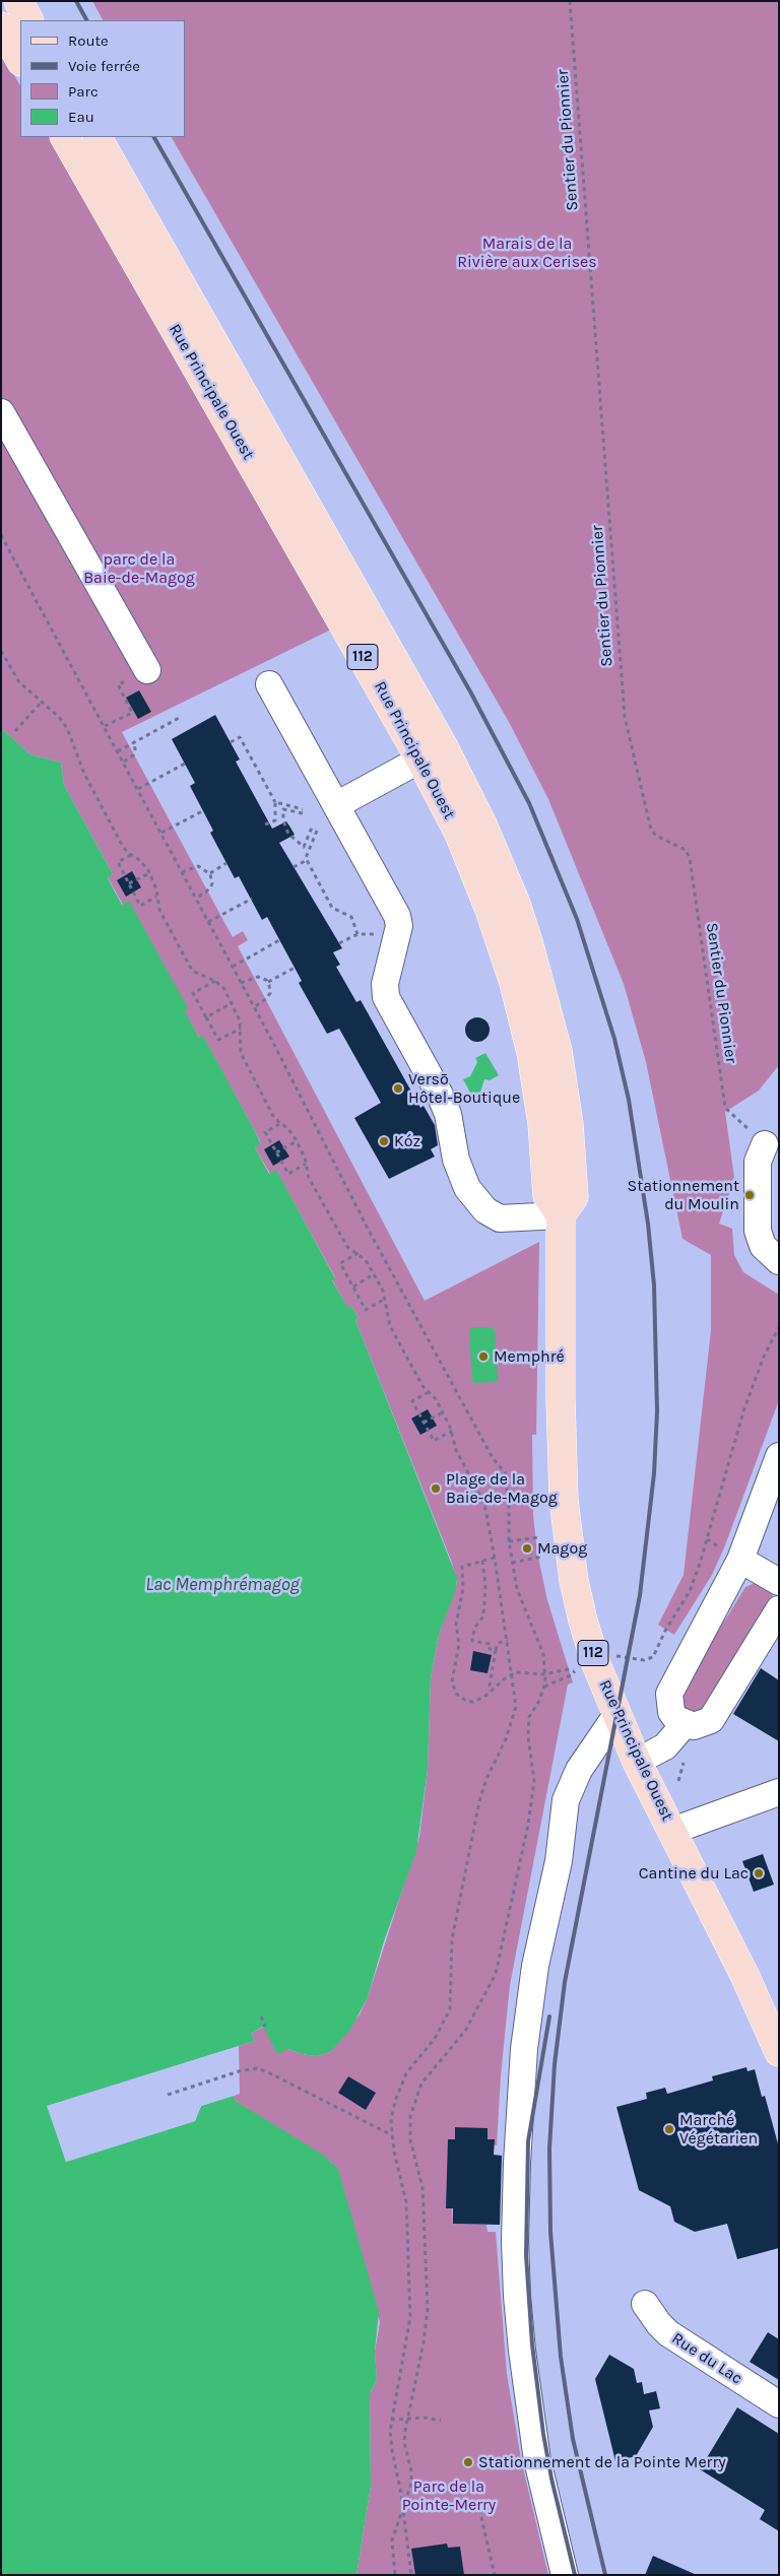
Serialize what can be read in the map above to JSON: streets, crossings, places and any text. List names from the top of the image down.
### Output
{
  "streets": {
    "main road": ["Rue Principale Ouest", "112"],
    "street": ["Rue du Lac"],
    "path": ["Sentier du Pionnier"]
  },
  "water": ["Lac Memphrémagog"],
  "parks": ["Marais de la Rivière aux Cerises", "parc de la Baie-de-Magog", "Parc de la Pointe-Merry"],
  "places": [
    "Versō Hôtel-Boutique",
    "Kóz",
    "Stationnement du Moulin",
    "Memphré",
    "Plage de la Baie-de-Magog",
    "Magog",
    "Cantine du Lac",
    "Marché Végétarien",
    "Stationnement de la Pointe Merry"
  ],
  "legend": [
    "Route",
    "Voie ferrée",
    "Parc",
    "Eau"
  ]
}
